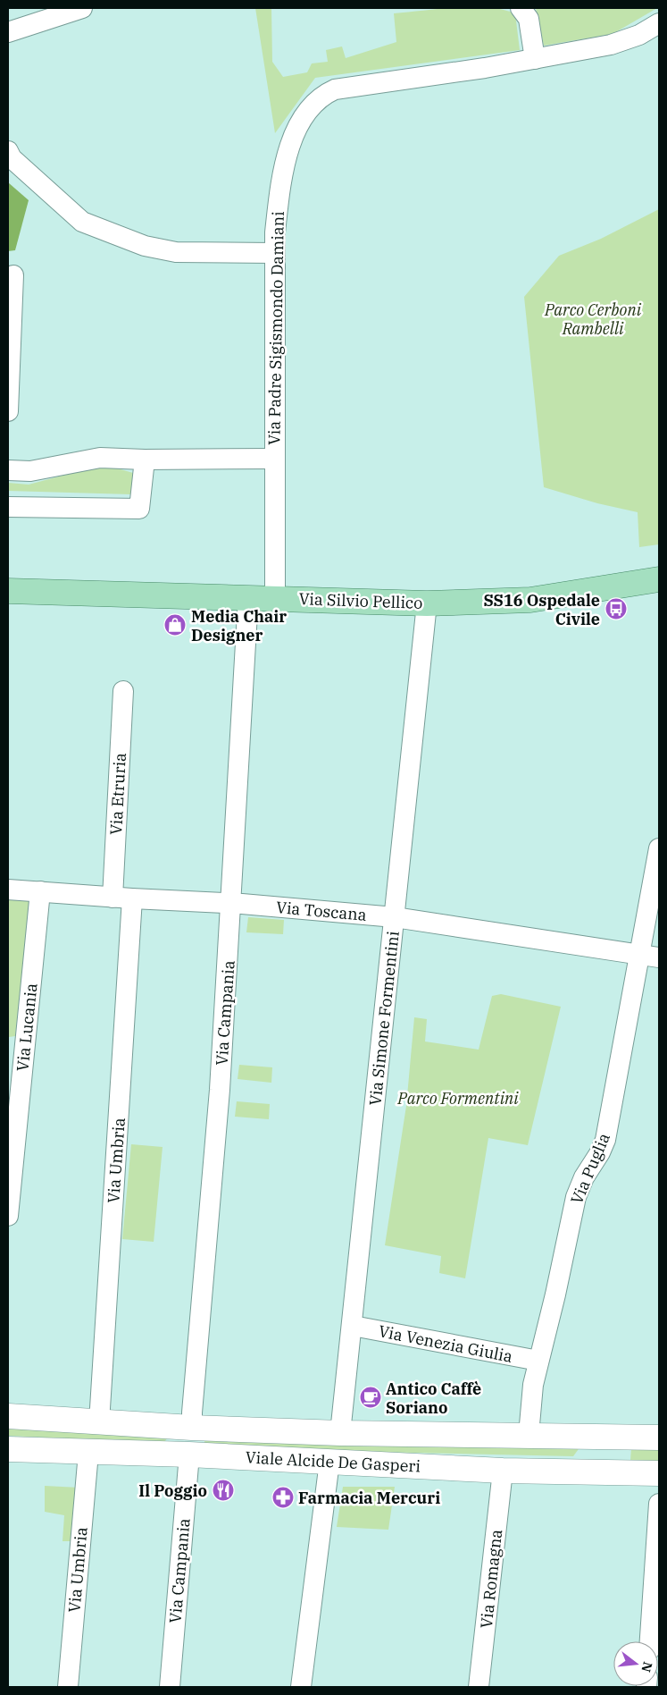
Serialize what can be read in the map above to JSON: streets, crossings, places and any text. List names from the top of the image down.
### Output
{
  "streets": {
    "main road": ["Via Silvio Pellico"],
    "street": [
      "Via Padre Sigismondo Damiani",
      "Via Etruria",
      "Via Toscana",
      "Via Campania",
      "Via Simone Formentini",
      "Via Lucania",
      "Via Umbria",
      "Via Puglia",
      "Via Venezia Giulia",
      "Viale Alcide De Gasperi",
      "Via Romagna"
    ]
  },
  "crossings": [
    ["Via Padre Sigismondo Damiani", "Via Silvio Pellico"],
    ["Via Silvio Pellico", "Via Campania"],
    ["Via Silvio Pellico", "Via Simone Formentini"],
    ["Via Etruria", "Via Toscana"],
    ["Via Toscana", "Via Campania"],
    ["Via Toscana", "Via Simone Formentini"],
    ["Via Toscana", "Via Lucania"],
    ["Via Toscana", "Via Umbria"],
    ["Via Toscana", "Via Puglia"],
    ["Via Campania", "Viale Alcide De Gasperi"],
    ["Via Simone Formentini", "Via Venezia Giulia"],
    ["Via Simone Formentini", "Viale Alcide De Gasperi"],
    ["Via Umbria", "Viale Alcide De Gasperi"],
    ["Via Puglia", "Via Venezia Giulia"],
    ["Via Puglia", "Viale Alcide De Gasperi"],
    ["Viale Alcide De Gasperi", "Via Romagna"]
  ],
  "parks": ["Parco Cerboni Rambelli", "Parco Formentini"],
  "places": {
    "bus stop": ["SS16 Ospedale Civile"],
    "shop": ["Media Chair Designer"],
    "cafe": ["Antico Caffè Soriano"],
    "restaurant": ["Il Poggio"],
    "pharmacy": ["Farmacia Mercuri"]
  },
  "north": "right"
}
